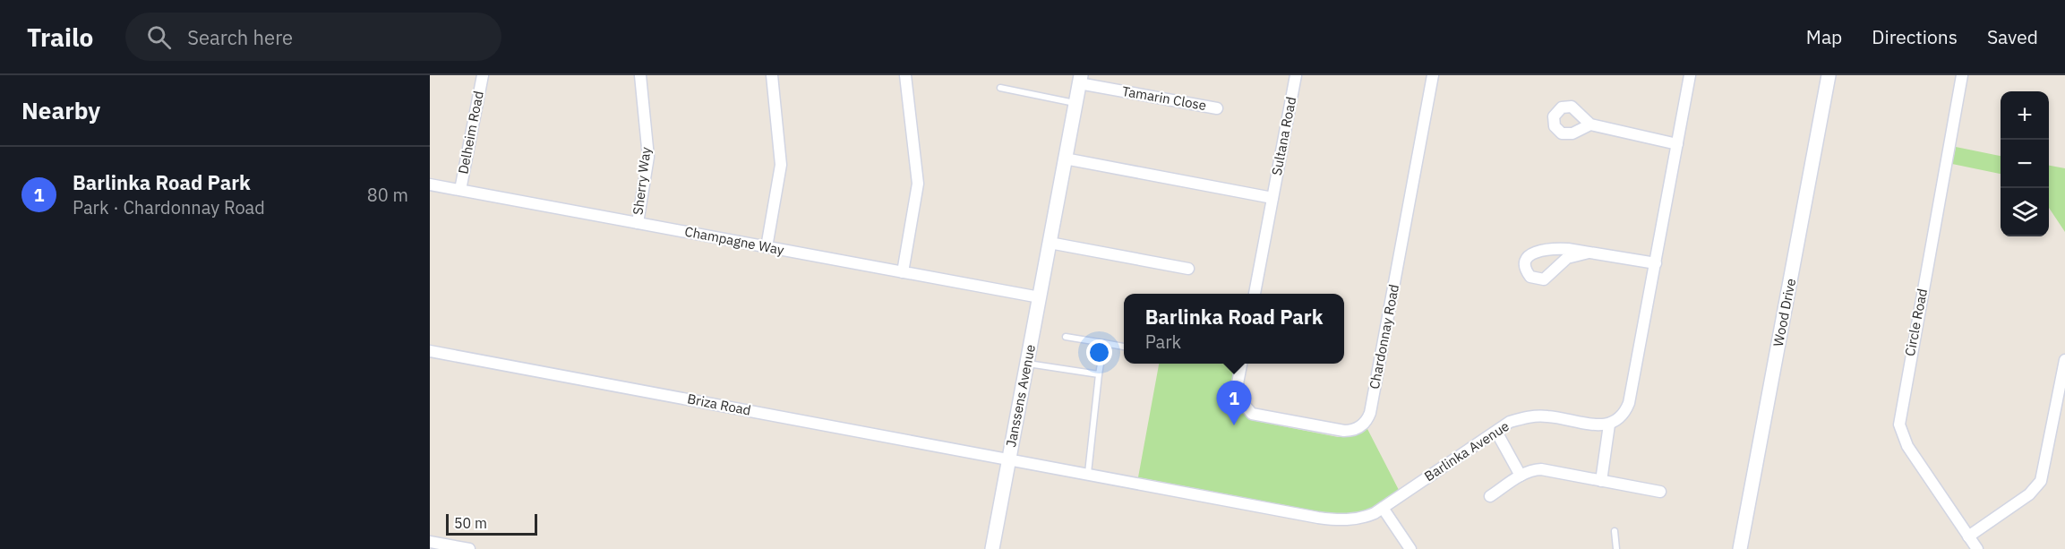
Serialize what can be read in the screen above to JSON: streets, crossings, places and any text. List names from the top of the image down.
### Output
{
  "streets": {
    "street": [
      "Tamarin Close",
      "Delheim Road",
      "Sultana Road",
      "Sherry Way",
      "Champagne Way",
      "Wood Drive",
      "Circle Road",
      "Chardonnay Road",
      "Janssens Avenue",
      "Briza Road",
      "Barlinka Avenue"
    ]
  },
  "crossings": [
    ["Tamarin Close", "Janssens Avenue"],
    ["Delheim Road", "Champagne Way"],
    ["Sherry Way", "Champagne Way"],
    ["Champagne Way", "Janssens Avenue"],
    ["Janssens Avenue", "Briza Road"],
    ["Janssens Avenue", "Barlinka Avenue"],
    ["Briza Road", "Barlinka Avenue"]
  ],
  "scale_bar": "50 m",
  "page": {
    "header": "Trailo",
    "search": "Search here",
    "nav": ["Map", "Directions", "Saved"],
    "heading": "Nearby",
    "map_buttons": ["+", "−"],
    "list": [
      {
        "mark": "1",
        "name": "Barlinka Road Park",
        "note": "Park · Chardonnay Road",
        "value": "80 m"
      }
    ],
    "popup": ["Barlinka Road Park", "Park"],
    "pins": "1",
    "scale": "50 m"
  }
}
